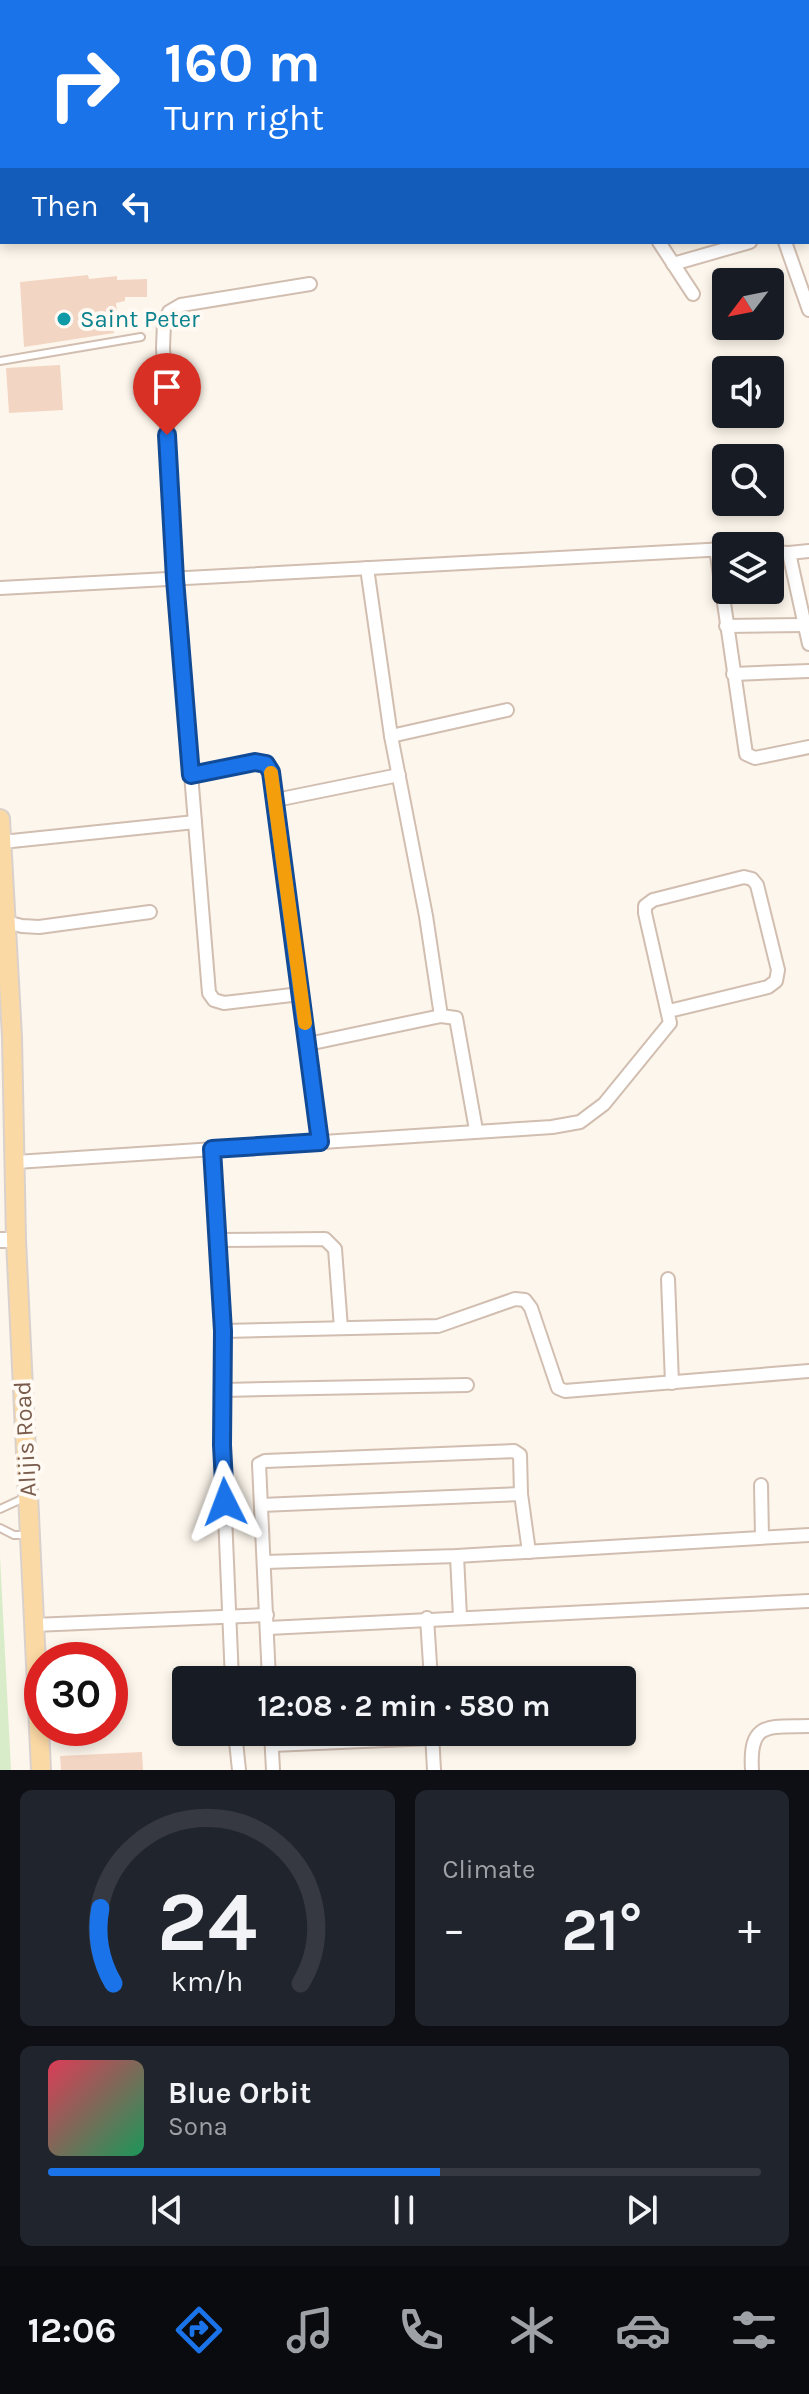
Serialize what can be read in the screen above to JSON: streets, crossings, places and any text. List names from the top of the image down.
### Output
{
  "streets": {
    "main road": ["Alijis Road"]
  },
  "places": ["Saint Peter"],
  "north": "bottom left",
  "page": {
    "turn": ["160 m", "Turn right"],
    "then": "Then",
    "limit": "30",
    "trip": "12:08 · 2 min · 580 m",
    "tile": "Climate",
    "heat": ["−", "21°", "+"],
    "song": ["Blue Orbit", "Sona"],
    "tabs": "12:06",
    "gauge": ["24", "km/h"]
  }
}
